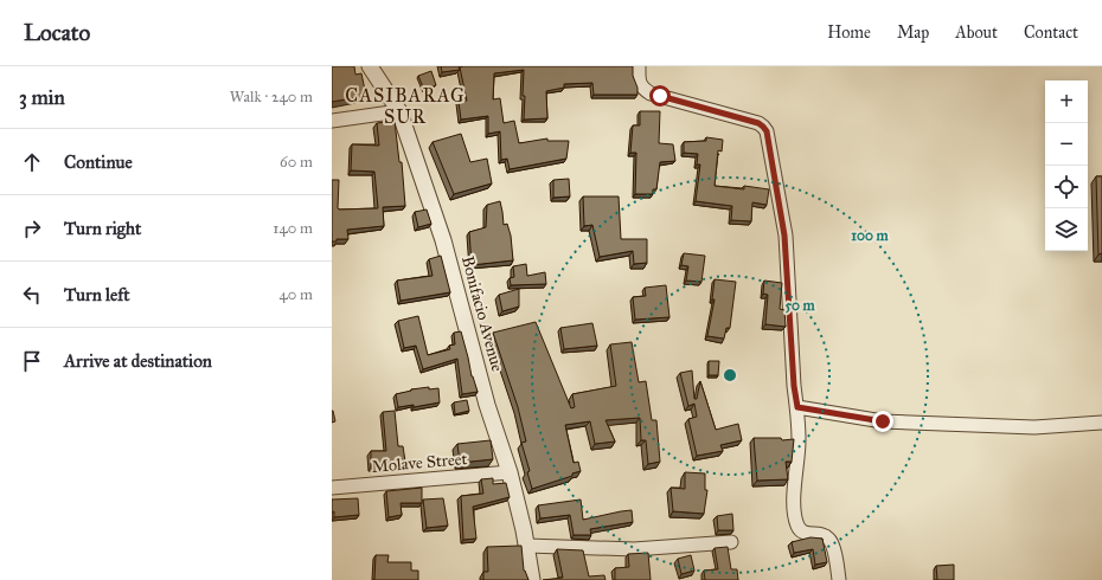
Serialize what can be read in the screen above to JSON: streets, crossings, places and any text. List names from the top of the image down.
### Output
{
  "streets": {
    "street": ["Bonifacio Avenue", "Molave Street"]
  },
  "crossings": [
    ["Bonifacio Avenue", "Molave Street"]
  ],
  "districts": ["CASIBARAG SUR"],
  "page": {
    "header": "Locato",
    "nav": [
      "Home",
      "Map",
      "About",
      "Contact"
    ],
    "heading": ["3 min", "Walk · 240 m"],
    "map_buttons": ["+", "−"],
    "list": [
      ["Continue", "60 m"],
      ["Turn right", "140 m"],
      ["Turn left", "40 m"],
      "Arrive at destination"
    ]
  },
  "rings": ["100 m", "50 m"]
}
